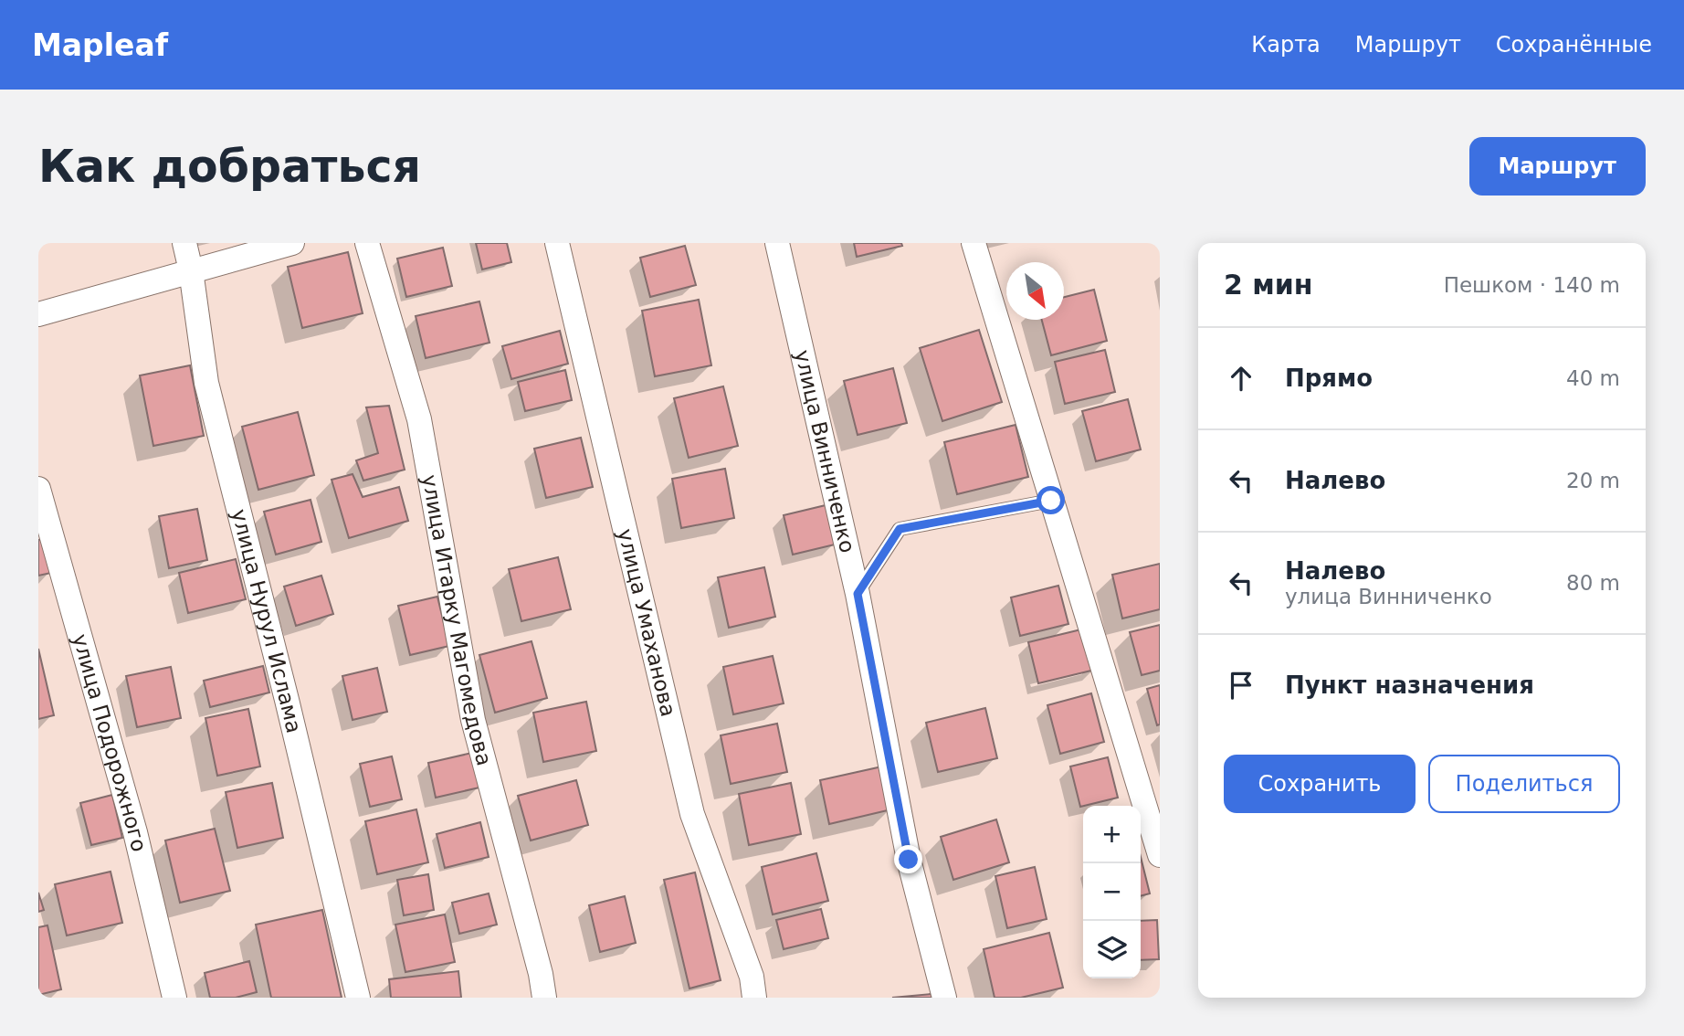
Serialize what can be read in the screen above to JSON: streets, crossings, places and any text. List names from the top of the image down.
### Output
{
  "streets": {
    "street": [
      "улица Винниченко",
      "улица Итарку Магомедова",
      "улица Нурул Ислама",
      "улица Умаханова",
      "улица Подорожного"
    ]
  },
  "north": "bottom right",
  "page": {
    "header": "Mapleaf",
    "nav": ["Карта", "Маршрут", "Сохранённые"],
    "buttons": [
      "Маршрут",
      ["Сохранить", "Поделиться"]
    ],
    "title": "Как добраться",
    "heading": ["2 мин", "Пешком · 140 m"],
    "list": [
      ["Прямо", "40 m"],
      ["Налево", "20 m"],
      ["Налево", "улица Винниченко", "80 m"],
      "Пункт назначения"
    ],
    "map_buttons": ["+", "−"]
  }
}
